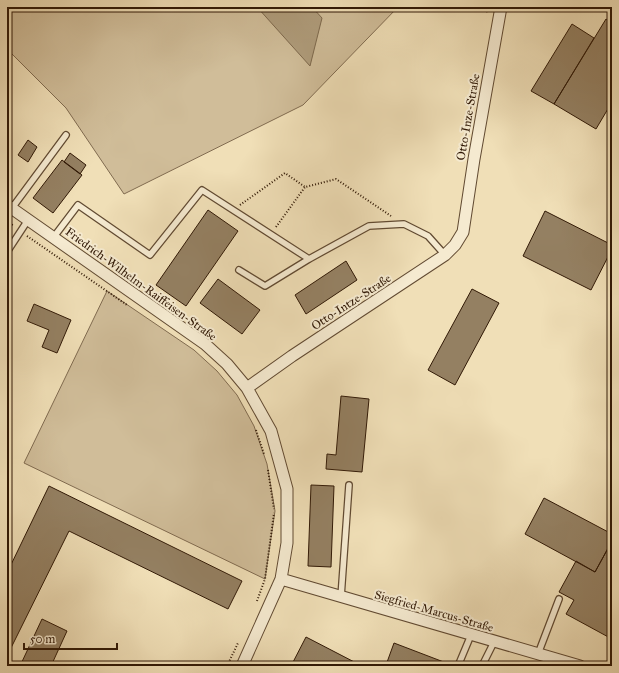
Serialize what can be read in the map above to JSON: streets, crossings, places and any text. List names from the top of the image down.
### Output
{
  "streets": {
    "street": [
      "Otto-Inze-Straße",
      "Friedrich-Wilhelm-Raiffeisen-Straße",
      "Otto-Intze-Straße",
      "Siegfried-Marcus-Straße"
    ]
  },
  "crossings": [
    ["Otto-Inze-Straße", "Otto-Intze-Straße"],
    ["Friedrich-Wilhelm-Raiffeisen-Straße", "Otto-Intze-Straße"],
    ["Friedrich-Wilhelm-Raiffeisen-Straße", "Siegfried-Marcus-Straße"]
  ],
  "scale_bar": "50 m"
}
